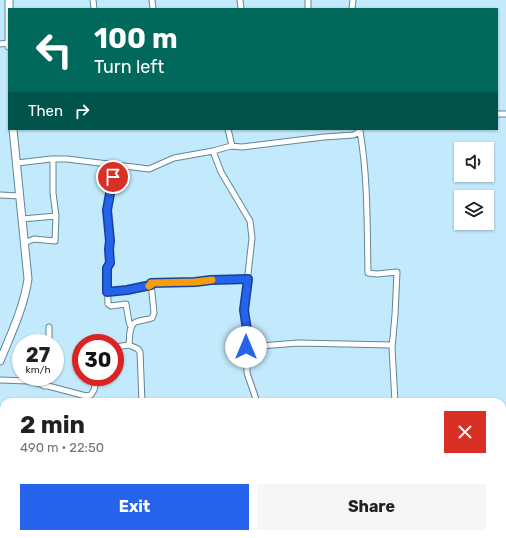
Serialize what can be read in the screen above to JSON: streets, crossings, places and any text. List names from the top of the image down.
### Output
{
  "page": {
    "turn": ["100 m", "Turn left"],
    "then": "Then",
    "speed": "27 km/h",
    "limit": "30",
    "heading": ["2 min", "490 m · 22:50"],
    "buttons": ["Exit", "Share"]
  }
}
